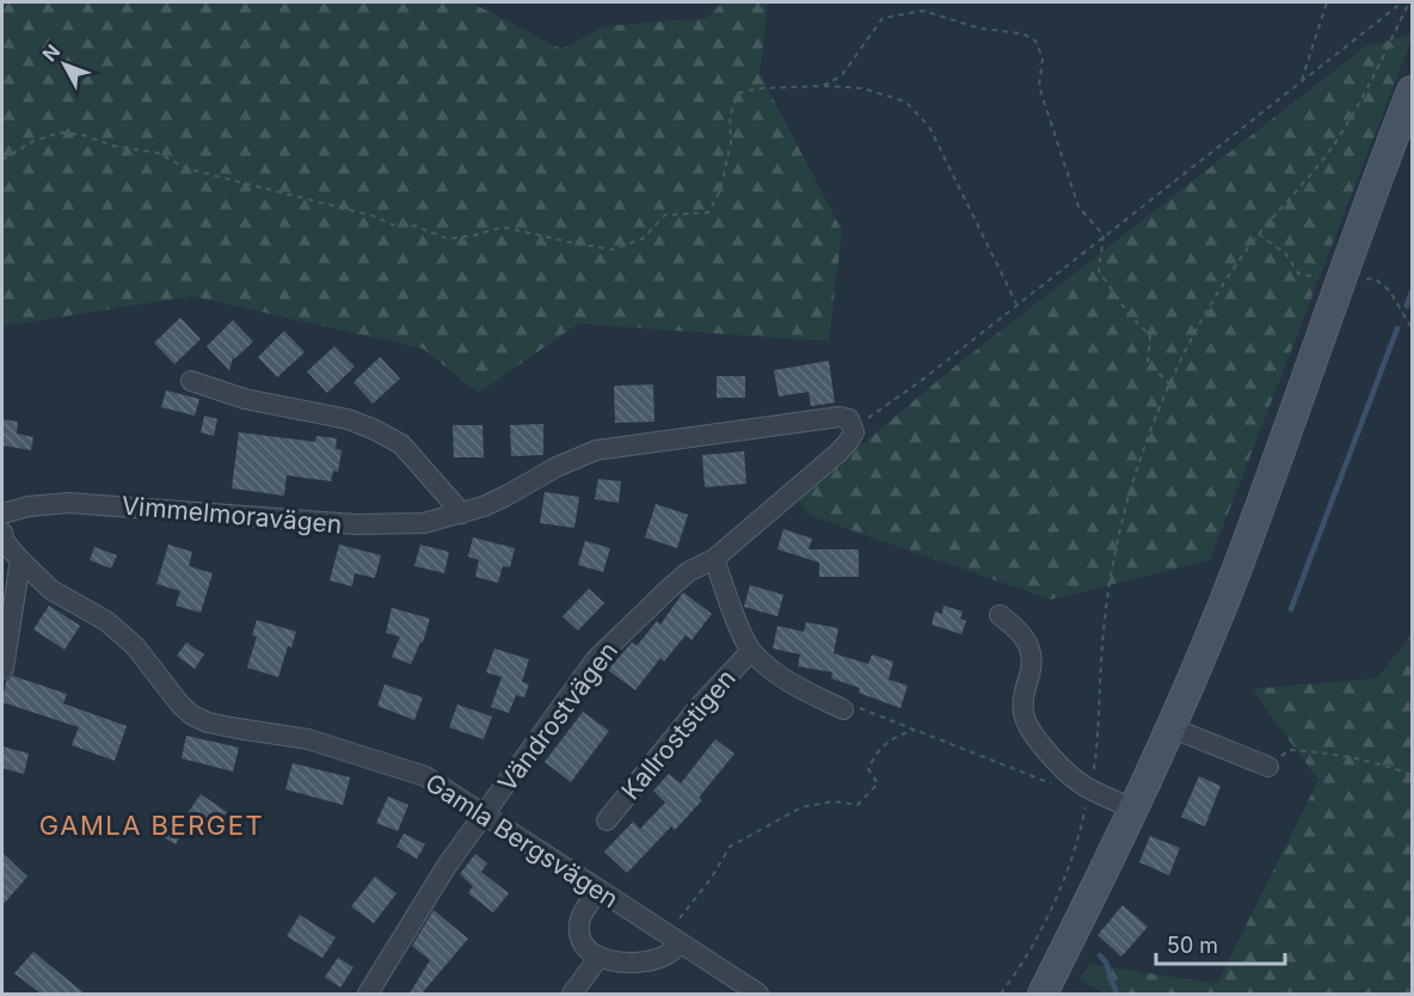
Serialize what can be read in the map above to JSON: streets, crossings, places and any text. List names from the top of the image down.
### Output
{
  "streets": {
    "street": [
      "Vimmelmoravägen",
      "Vändrostvägen",
      "Kallroststigen",
      "Gamla Bergsvägen"
    ]
  },
  "crossings": [
    ["Vimmelmoravägen", "Vändrostvägen"],
    ["Vändrostvägen", "Kallroststigen"],
    ["Vändrostvägen", "Gamla Bergsvägen"]
  ],
  "districts": ["GAMLA BERGET"],
  "scale_bar": "50 m",
  "north": "top left"
}
